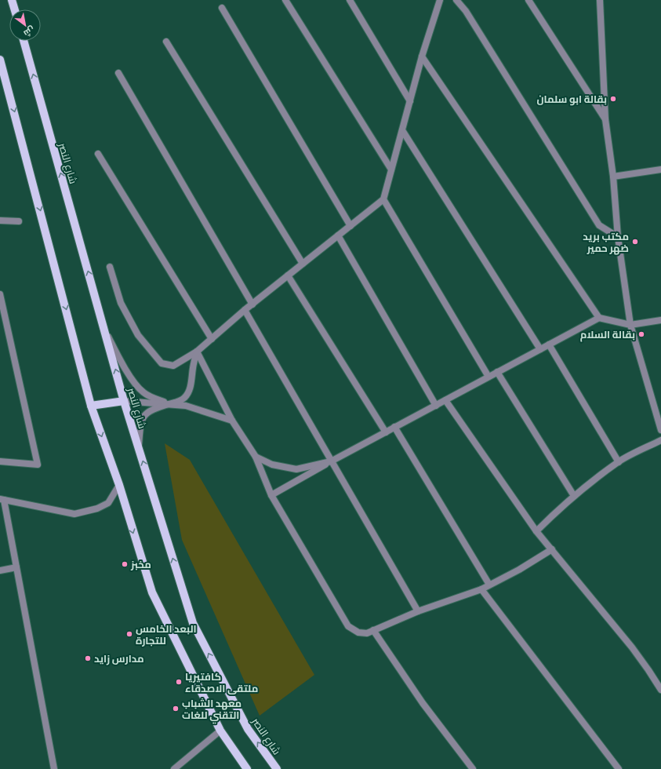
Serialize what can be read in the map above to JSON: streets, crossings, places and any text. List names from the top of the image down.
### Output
{
  "streets": {
    "main road": ["شارع النصر"]
  },
  "places": [
    "بقالة ابو سلمان",
    "مكتب بريد ضهر حمير",
    "بقالة السلام",
    "مخبز",
    "البعد الخامس للتجارة",
    "مدارس زايد",
    "كافتيريا ملتقى الاصدقاء",
    "معهد الشباب التقني للغات"
  ],
  "north": "bottom right"
}
